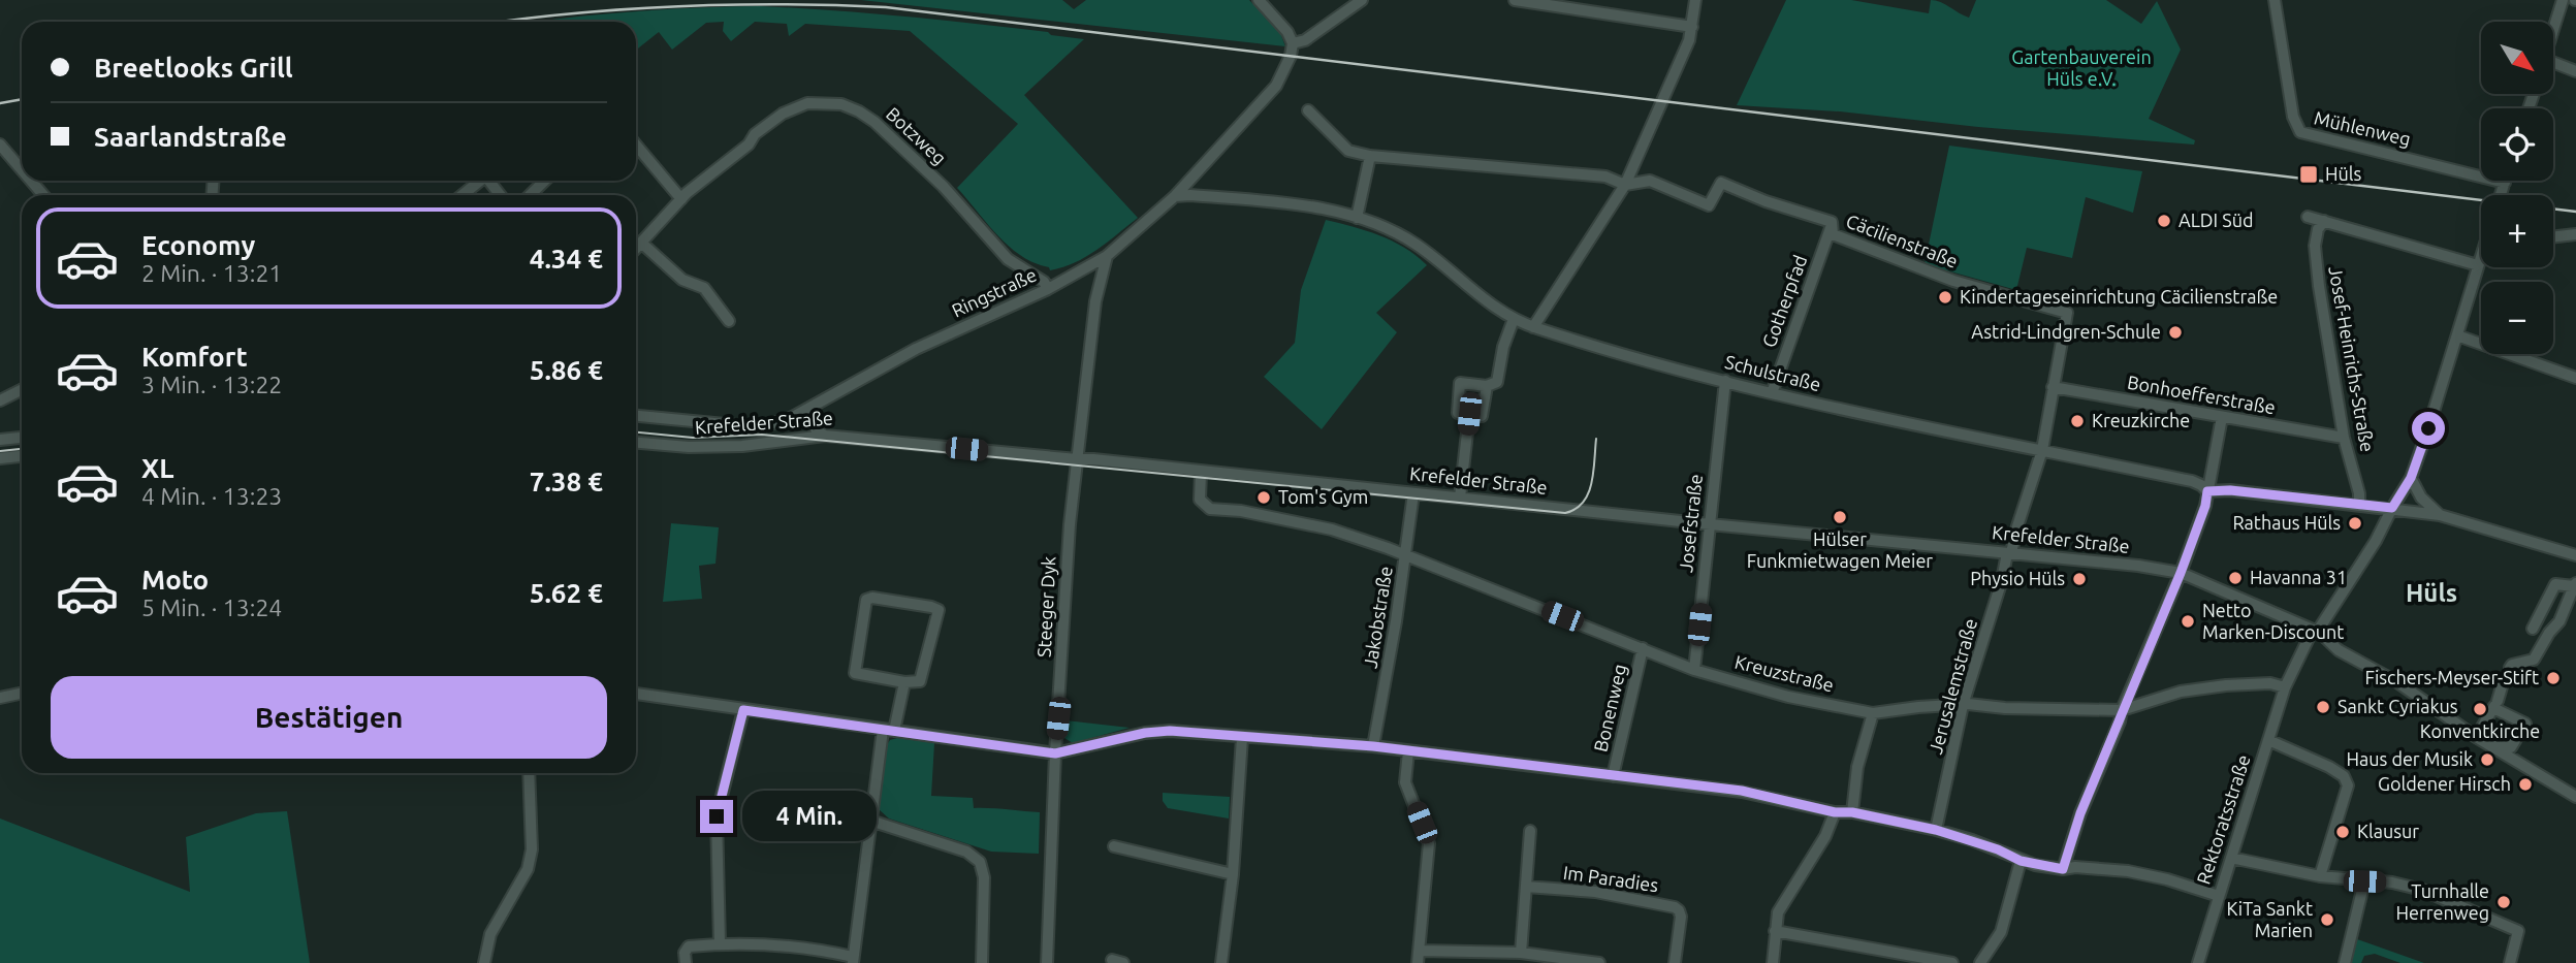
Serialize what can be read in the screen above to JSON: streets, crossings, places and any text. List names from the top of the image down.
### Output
{
  "streets": {
    "street": [
      "Mühlenweg",
      "Botzweg",
      "Cäcilienstraße",
      "Ringstraße",
      "Gotherpfad",
      "Josef-Heinrichs-Straße",
      "Schulstraße",
      "Bonhoefferstraße",
      "Krefelder Straße",
      "Josefstraße",
      "Steeger Dyk",
      "Jakobstraße",
      "Kreuzstraße",
      "Jerusalemstraße",
      "Bonenweg",
      "Rektoratsstraße",
      "Im Paradies"
    ]
  },
  "crossings": [
    ["Botzweg", "Ringstraße"],
    ["Cäcilienstraße", "Gotherpfad"],
    ["Cäcilienstraße", "Jerusalemstraße"],
    ["Ringstraße", "Schulstraße"],
    ["Ringstraße", "Krefelder Straße"],
    ["Ringstraße", "Steeger Dyk"],
    ["Gotherpfad", "Schulstraße"],
    ["Josef-Heinrichs-Straße", "Schulstraße"],
    ["Josef-Heinrichs-Straße", "Bonhoefferstraße"],
    ["Schulstraße", "Josefstraße"],
    ["Schulstraße", "Jerusalemstraße"],
    ["Schulstraße", "Rektoratsstraße"],
    ["Bonhoefferstraße", "Jerusalemstraße"],
    ["Krefelder Straße", "Josefstraße"],
    ["Krefelder Straße", "Steeger Dyk"],
    ["Krefelder Straße", "Jakobstraße"],
    ["Krefelder Straße", "Kreuzstraße"],
    ["Krefelder Straße", "Jerusalemstraße"],
    ["Krefelder Straße", "Rektoratsstraße"],
    ["Josefstraße", "Kreuzstraße"],
    ["Jakobstraße", "Kreuzstraße"],
    ["Kreuzstraße", "Jerusalemstraße"],
    ["Kreuzstraße", "Bonenweg"],
    ["Kreuzstraße", "Rektoratsstraße"]
  ],
  "districts": ["Hüls"],
  "parks": ["Gartenbauverein Hüls e.V."],
  "places": {
    "transit": ["Hüls"],
    "other": [
      "ALDI Süd",
      "Kindertageseinrichtung Cäcilienstraße",
      "Astrid-Lindgren-Schule",
      "Kreuzkirche",
      "Tom's Gym",
      "Hülser Funkmietwagen Meier",
      "Rathaus Hüls",
      "Havanna 31",
      "Physio Hüls",
      "Netto Marken-Discount",
      "Fischers-Meyser-Stift",
      "Sankt Cyriakus",
      "Konventkirche",
      "Haus der Musik",
      "Goldener Hirsch",
      "Klausur",
      "Turnhalle Herrenweg",
      "KiTa Sankt Marien"
    ]
  },
  "north": "bottom right",
  "page": {
    "map_buttons": ["+", "−"],
    "banner": ["Breetlooks Grill", "Saarlandstraße"],
    "list": [
      {
        "name": "Economy",
        "note": "2 Min. · 13:21",
        "value": "4.34 €"
      },
      {
        "name": "Komfort",
        "note": "3 Min. · 13:22",
        "value": "5.86 €"
      },
      {
        "name": "XL",
        "note": "4 Min. · 13:23",
        "value": "7.38 €"
      },
      {
        "name": "Moto",
        "note": "5 Min. · 13:24",
        "value": "5.62 €"
      }
    ],
    "buttons": "Bestätigen",
    "bubble": "4 Min."
  }
}
